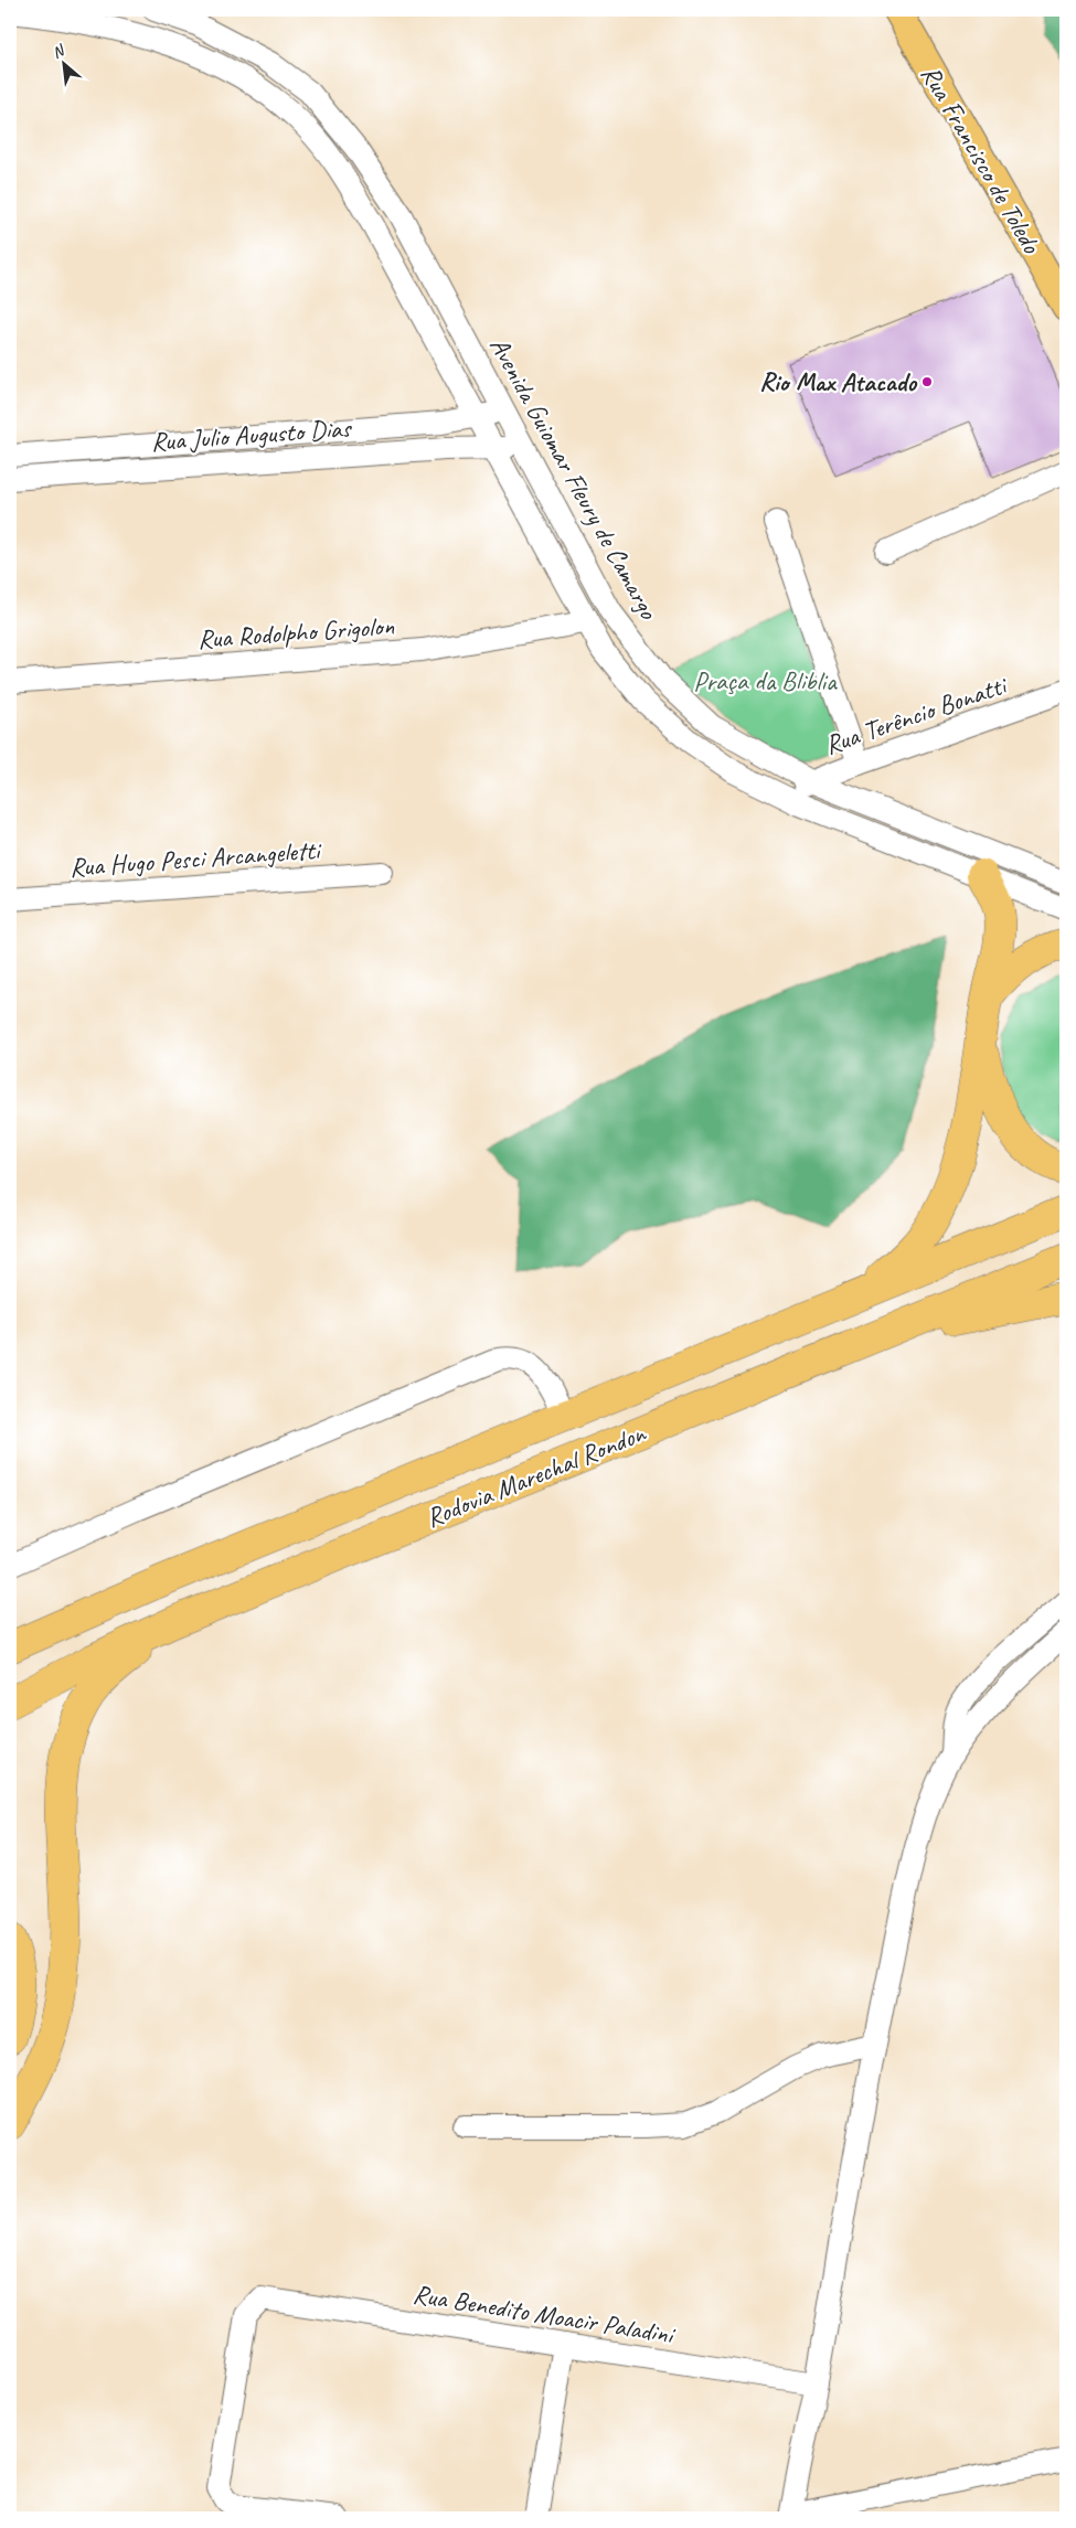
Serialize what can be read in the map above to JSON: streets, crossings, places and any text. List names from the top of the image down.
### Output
{
  "streets": {
    "highway": ["Rodovia Marechal Rondon"],
    "main road": ["Rua Francisco de Toledo"],
    "street": [
      "Rua Julio Augusto Dias",
      "Avenida Guiomar Fleury de Camargo",
      "Rua Rodolpho Grigolon",
      "Rua Terêncio Bonatti",
      "Rua Hugo Pesci Arcangeletti",
      "Rua Benedito Moacir Paladini"
    ]
  },
  "crossings": [
    ["Rua Julio Augusto Dias", "Avenida Guiomar Fleury de Camargo"],
    ["Avenida Guiomar Fleury de Camargo", "Rua Terêncio Bonatti"]
  ],
  "parks": ["Praça da Bliblia"],
  "places": ["Rio Max Atacado"],
  "north": "top left"
}
